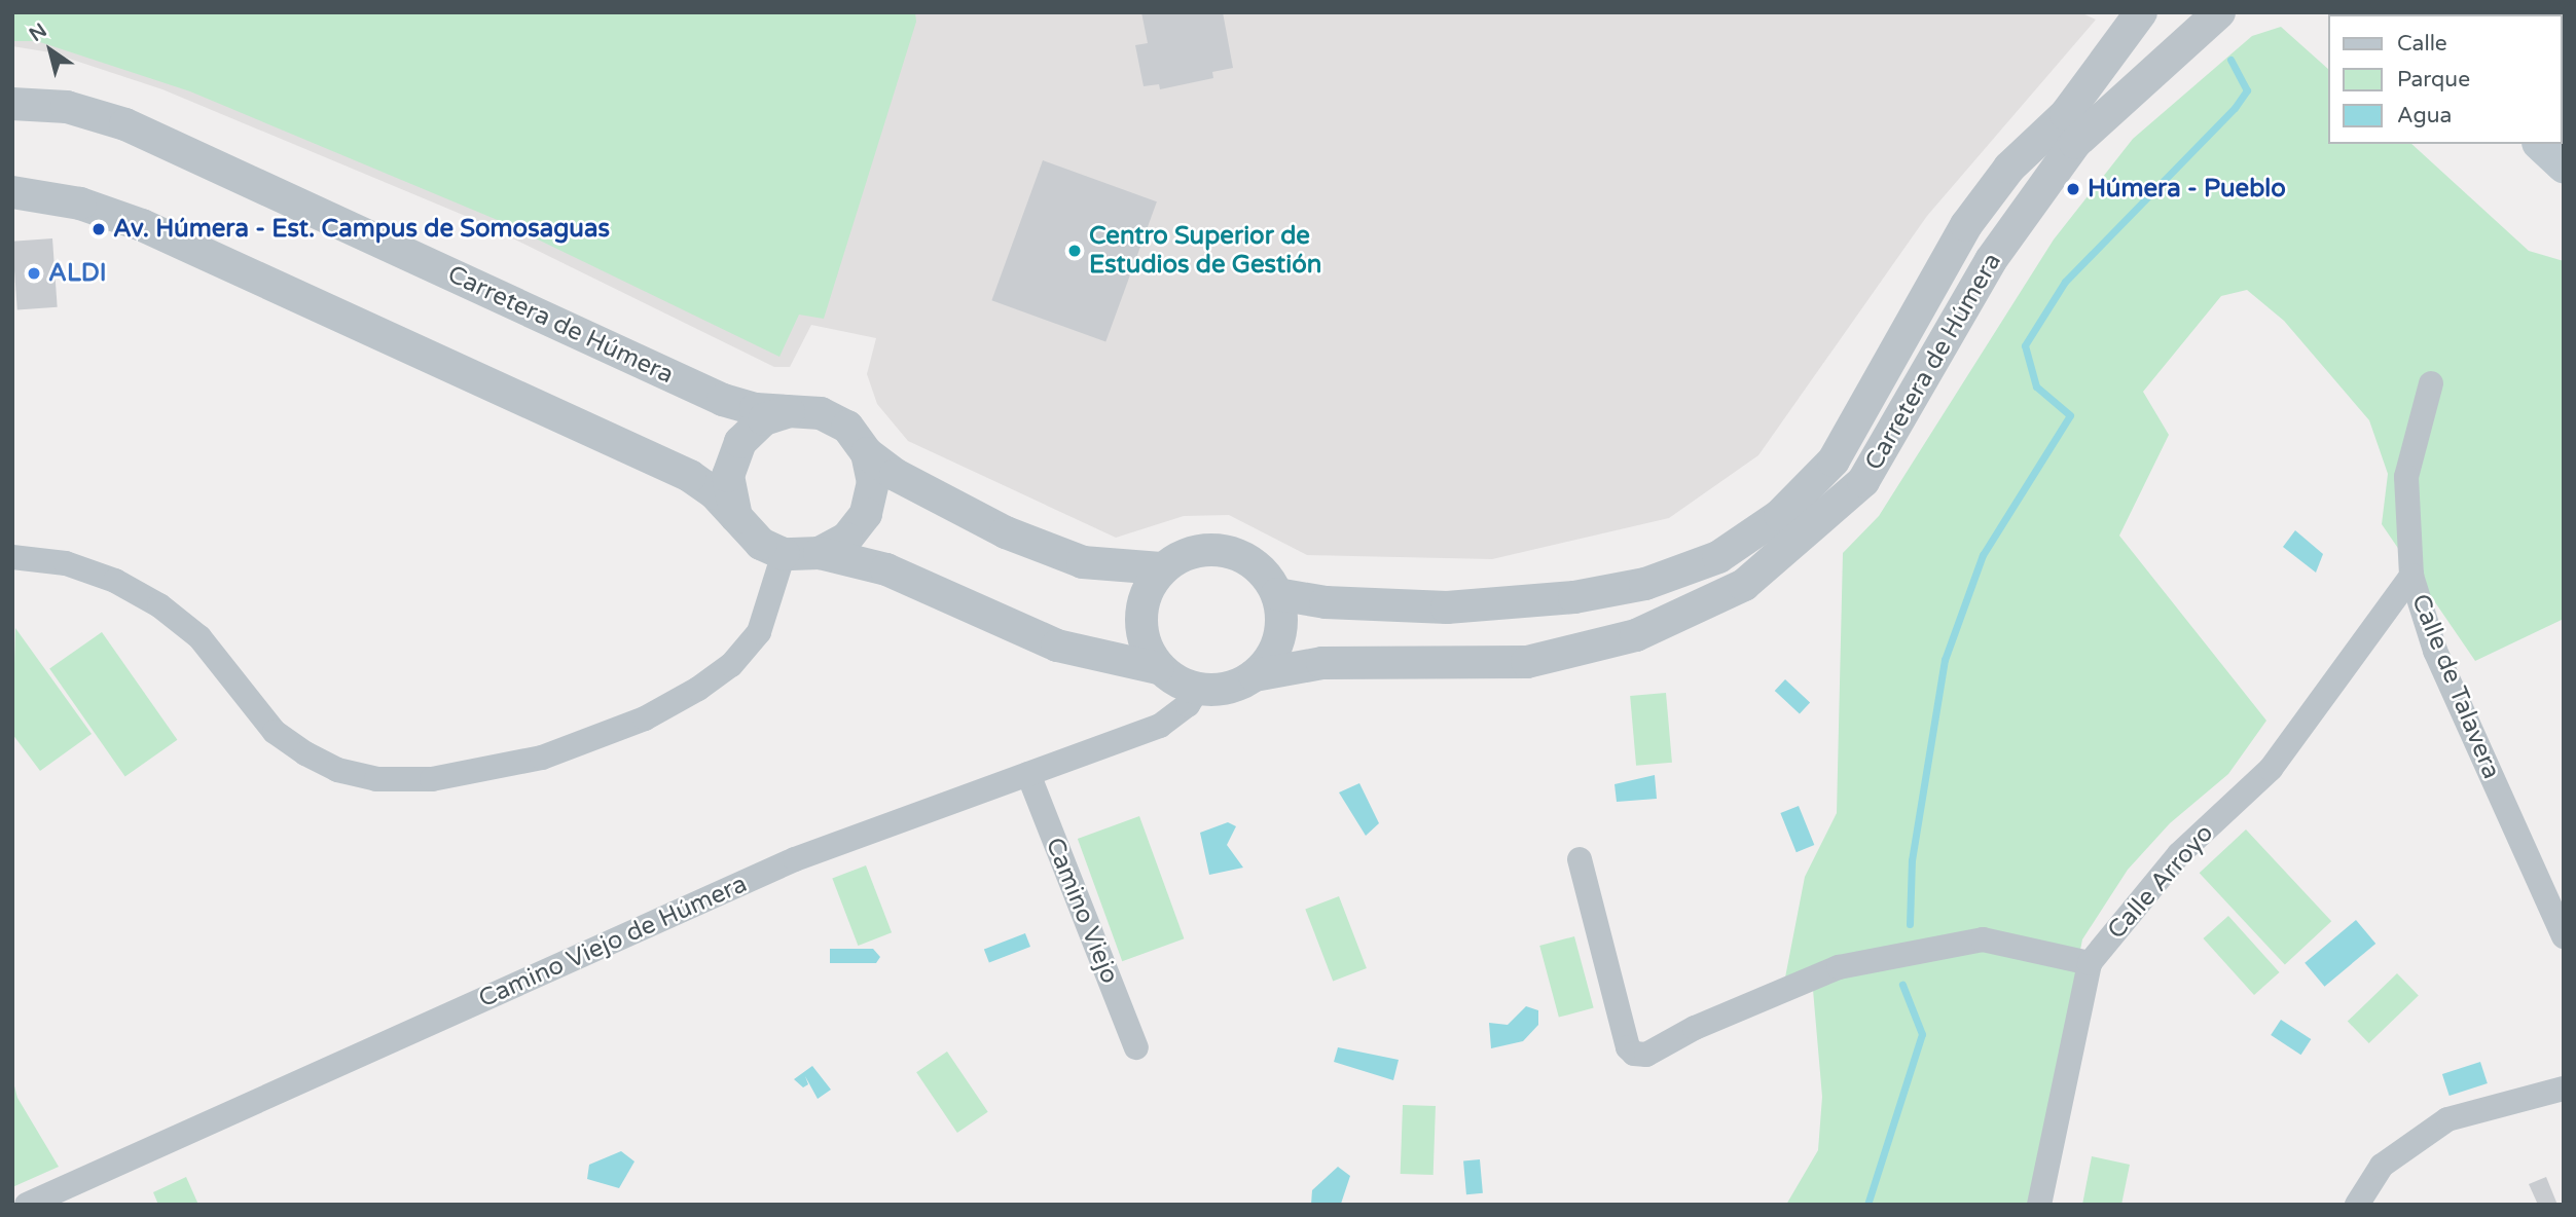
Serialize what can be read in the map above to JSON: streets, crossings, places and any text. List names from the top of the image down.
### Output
{
  "streets": {
    "street": [
      "Carretera de Húmera",
      "Calle de Talavera",
      "Calle Arroyo",
      "Camino Viejo",
      "Camino Viejo de Húmera"
    ]
  },
  "crossings": [
    ["Carretera de Húmera", "Camino Viejo de Húmera"],
    ["Calle de Talavera", "Calle Arroyo"],
    ["Camino Viejo", "Camino Viejo de Húmera"]
  ],
  "places": [
    "Húmera - Pueblo",
    "Av. Húmera - Est. Campus de Somosaguas",
    "Centro Superior de Estudios de Gestión",
    "ALDI"
  ],
  "legend": ["Calle", "Parque", "Agua"],
  "north": "top left"
}
